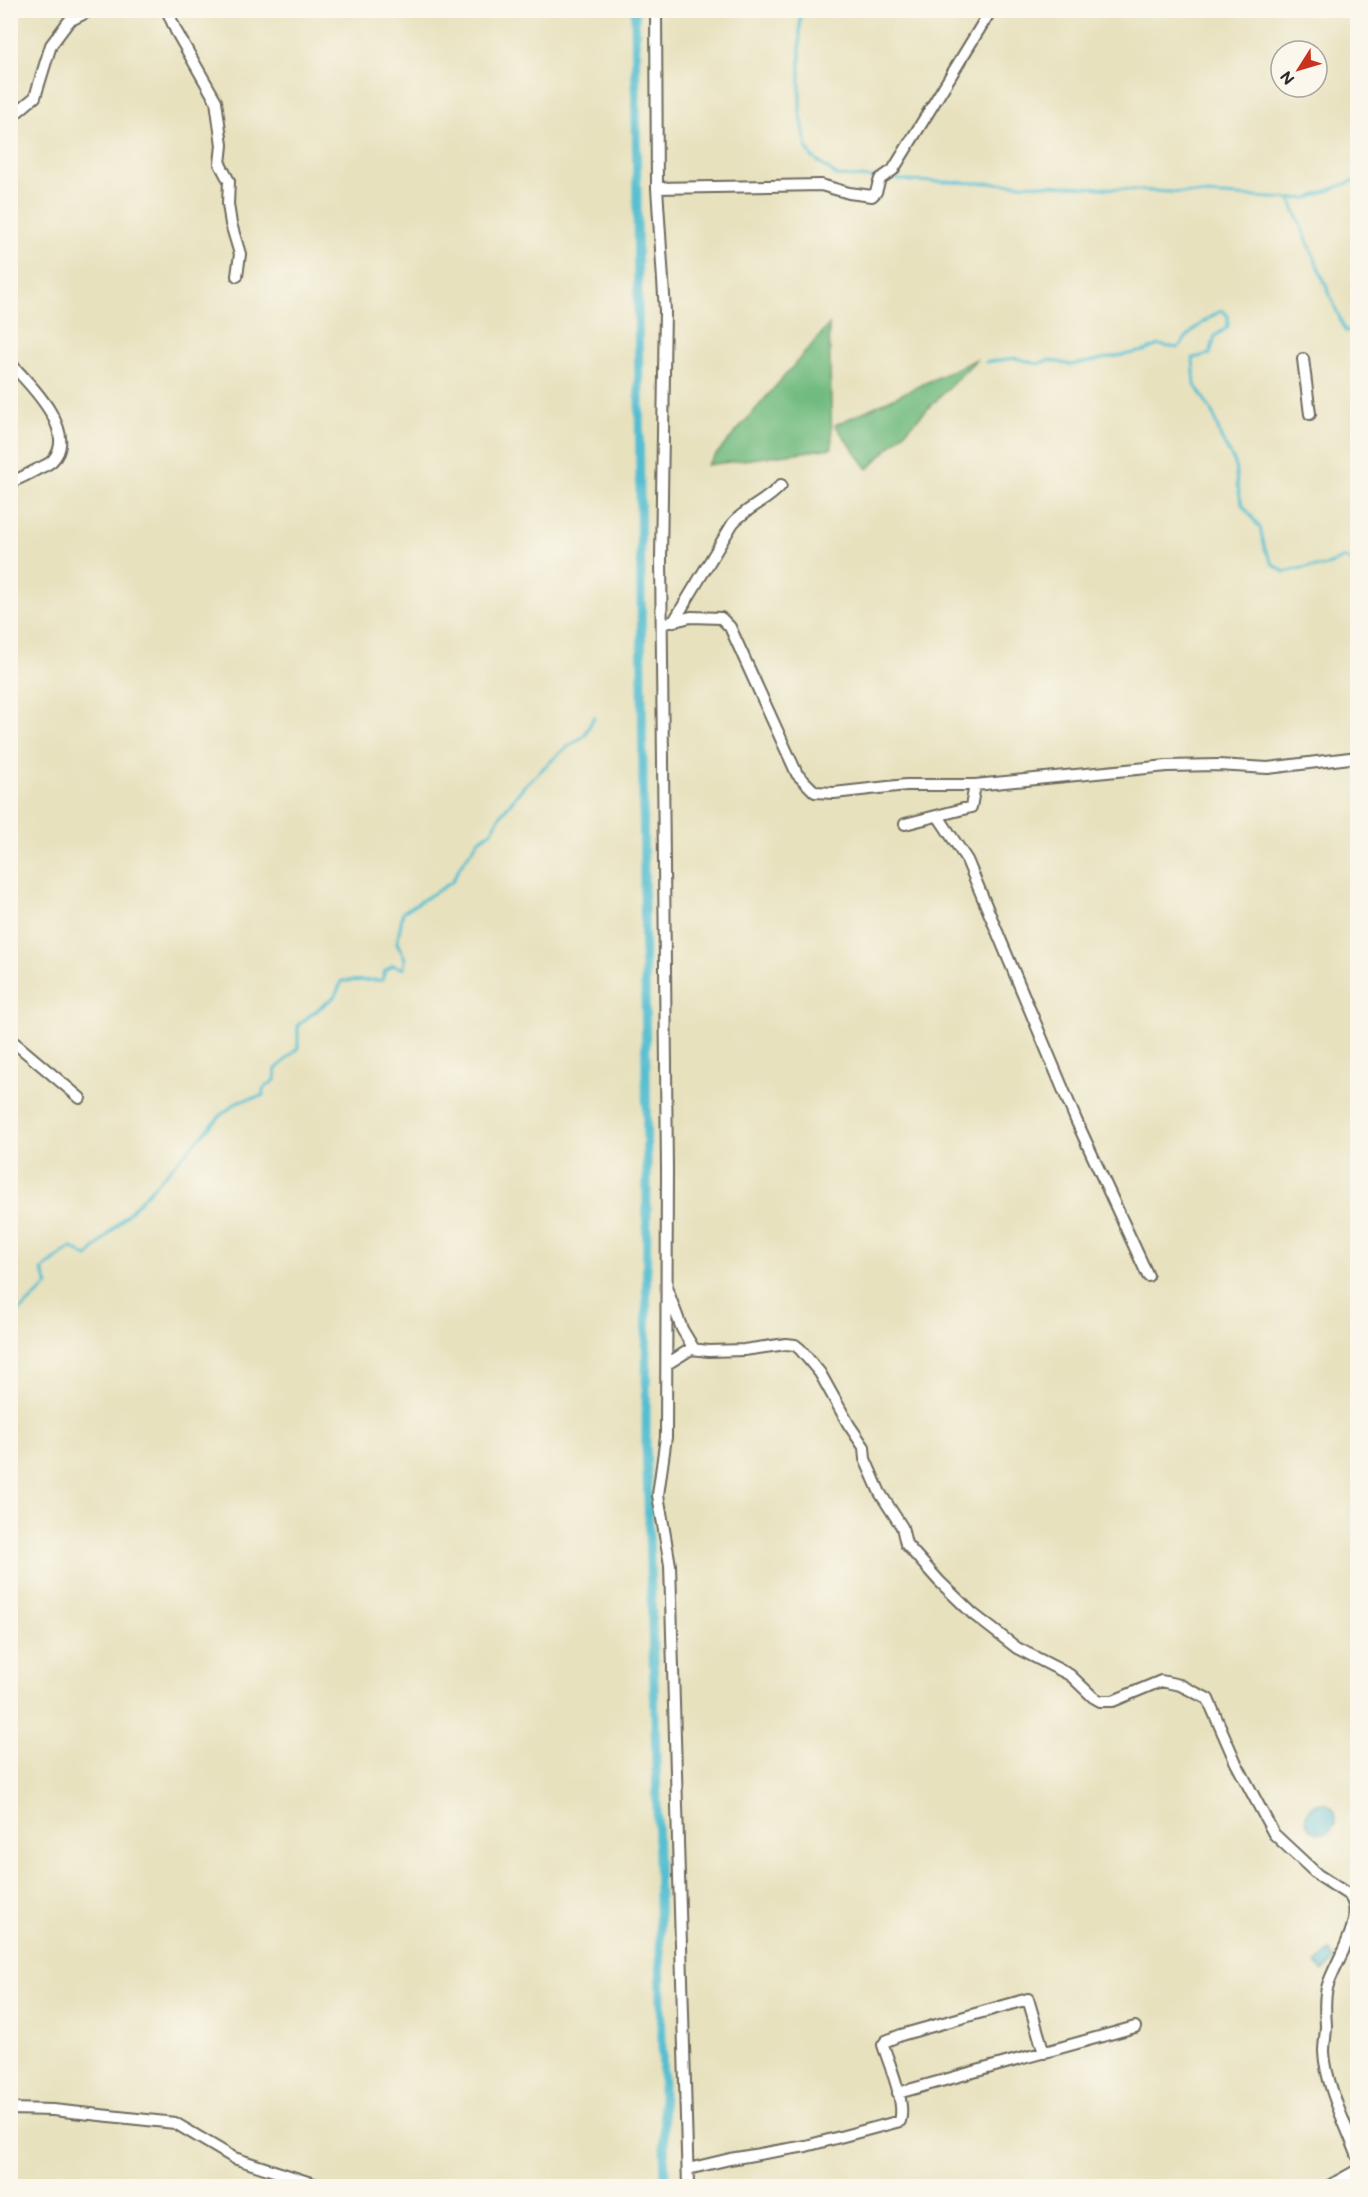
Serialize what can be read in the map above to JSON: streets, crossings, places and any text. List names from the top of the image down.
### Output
{
  "north": "bottom left"
}
